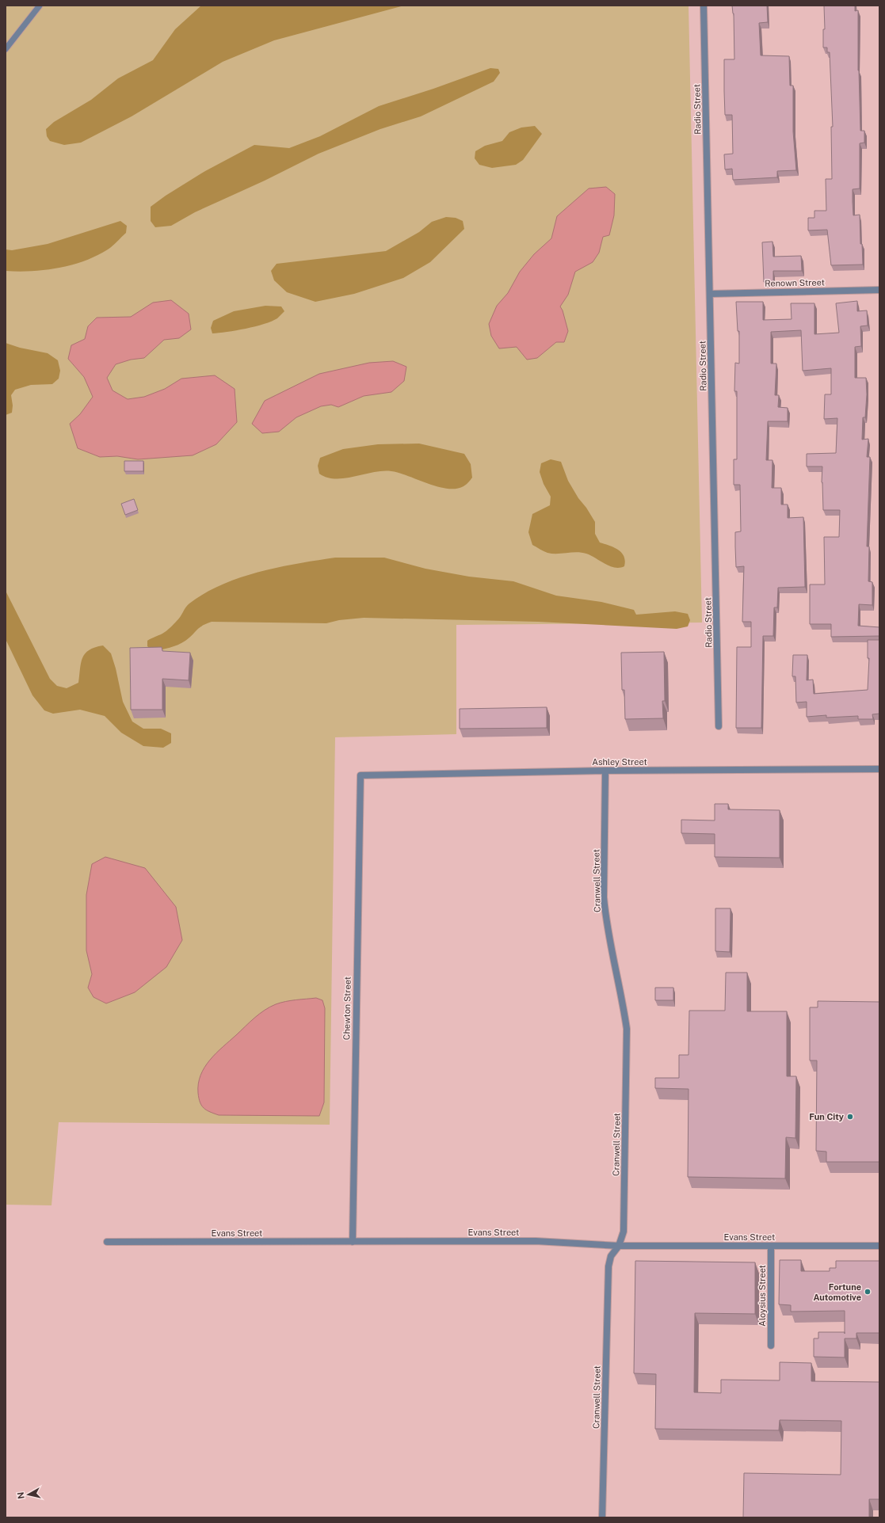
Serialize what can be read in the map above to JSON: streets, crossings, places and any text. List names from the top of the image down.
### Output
{
  "streets": {
    "street": [
      "Radio Street",
      "Renown Street",
      "Ashley Street",
      "Cranwell Street",
      "Chewton Street",
      "Evans Street",
      "Aloysius Street"
    ]
  },
  "crossings": [
    ["Radio Street", "Renown Street"],
    ["Ashley Street", "Cranwell Street"],
    ["Ashley Street", "Chewton Street"],
    ["Cranwell Street", "Evans Street"],
    ["Chewton Street", "Evans Street"],
    ["Evans Street", "Aloysius Street"]
  ],
  "places": ["Fun City", "Fortune Automotive"],
  "north": "left"
}
